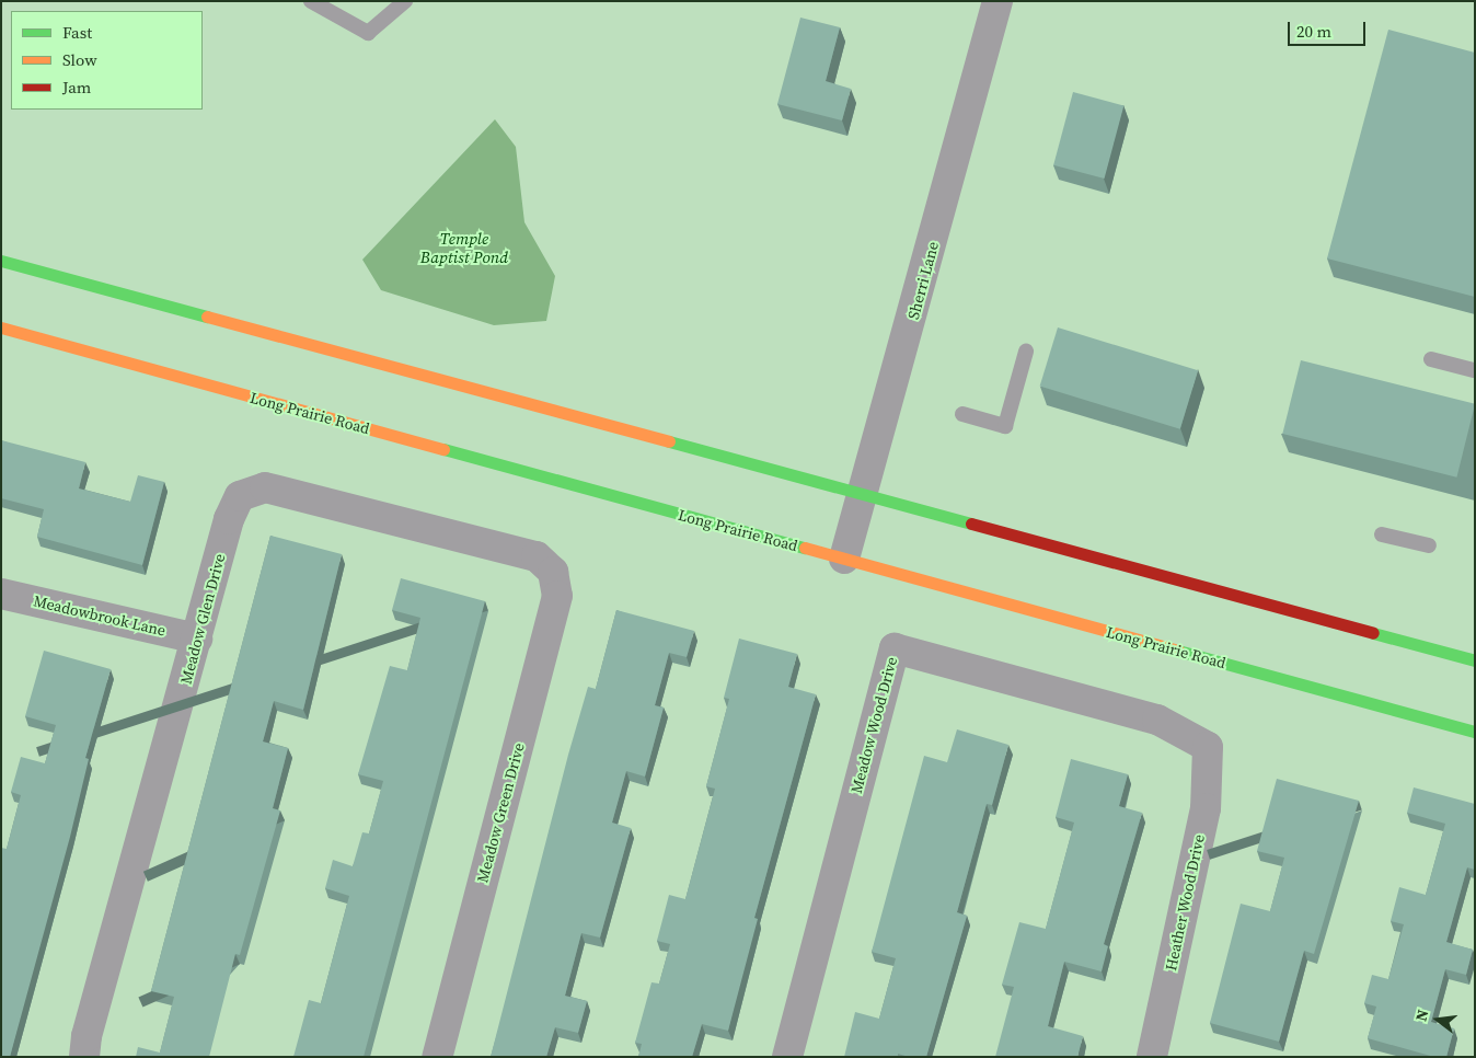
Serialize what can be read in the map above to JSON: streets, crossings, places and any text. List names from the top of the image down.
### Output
{
  "streets": {
    "main road": ["Long Prairie Road"],
    "street": [
      "Sherri Lane",
      "Meadowbrook Lane",
      "Meadow Glen Drive",
      "Meadow Wood Drive",
      "Meadow Green Drive",
      "Heather Wood Drive"
    ]
  },
  "crossings": [
    ["Sherri Lane", "Long Prairie Road"],
    ["Meadowbrook Lane", "Meadow Glen Drive"],
    ["Meadow Glen Drive", "Meadow Green Drive"],
    ["Meadow Wood Drive", "Heather Wood Drive"]
  ],
  "water": ["Temple Baptist Pond"],
  "legend": ["Fast", "Slow", "Jam"],
  "scale_bar": "20 m",
  "north": "left"
}
